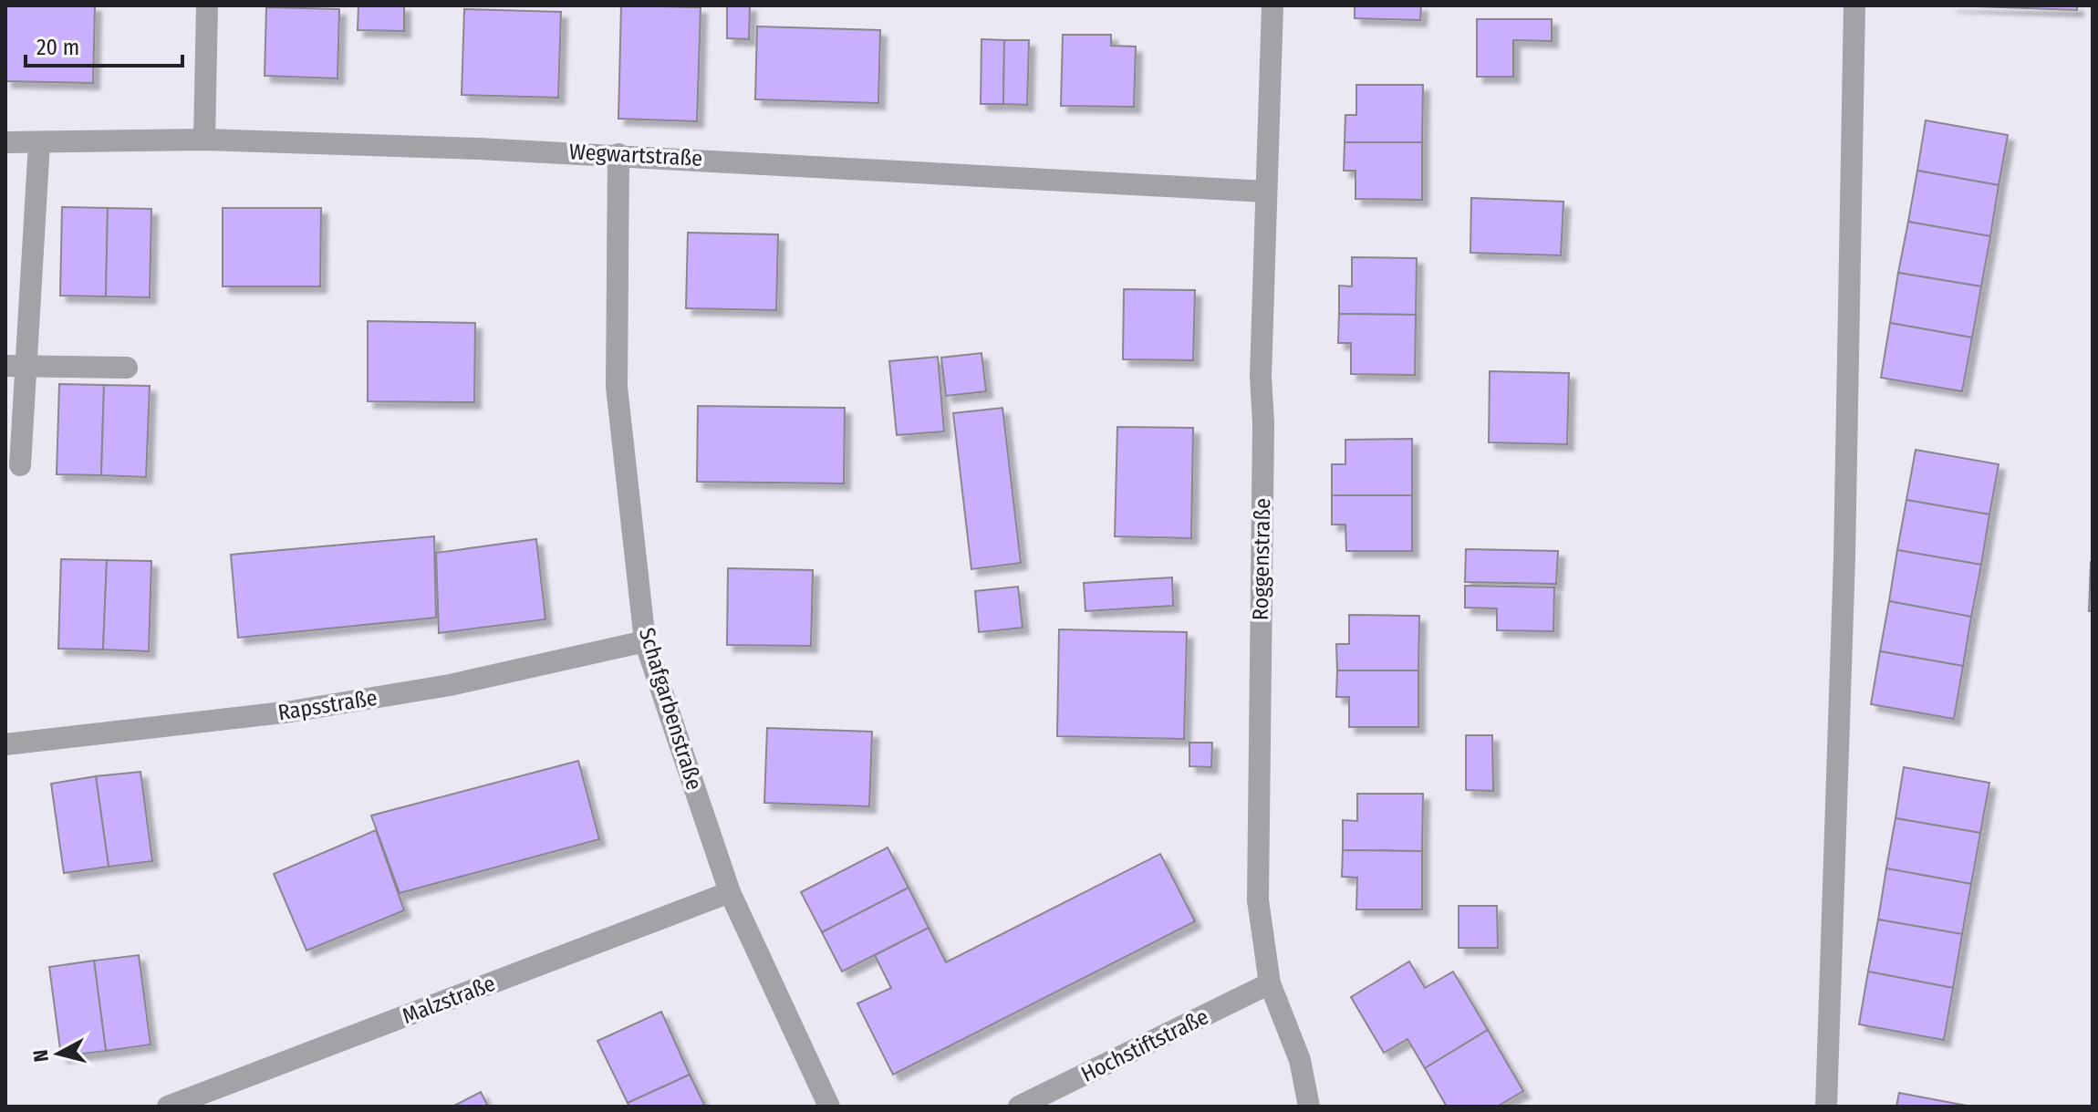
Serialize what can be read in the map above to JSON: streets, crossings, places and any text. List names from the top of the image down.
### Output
{
  "streets": {
    "street": [
      "Wegwartstraße",
      "Roggenstraße",
      "Rapsstraße",
      "Schafgarbenstraße",
      "Malzstraße",
      "Hochstiftstraße"
    ]
  },
  "crossings": [
    ["Wegwartstraße", "Roggenstraße"],
    ["Wegwartstraße", "Schafgarbenstraße"],
    ["Roggenstraße", "Hochstiftstraße"],
    ["Rapsstraße", "Schafgarbenstraße"],
    ["Schafgarbenstraße", "Malzstraße"]
  ],
  "scale_bar": "20 m",
  "north": "left"
}
